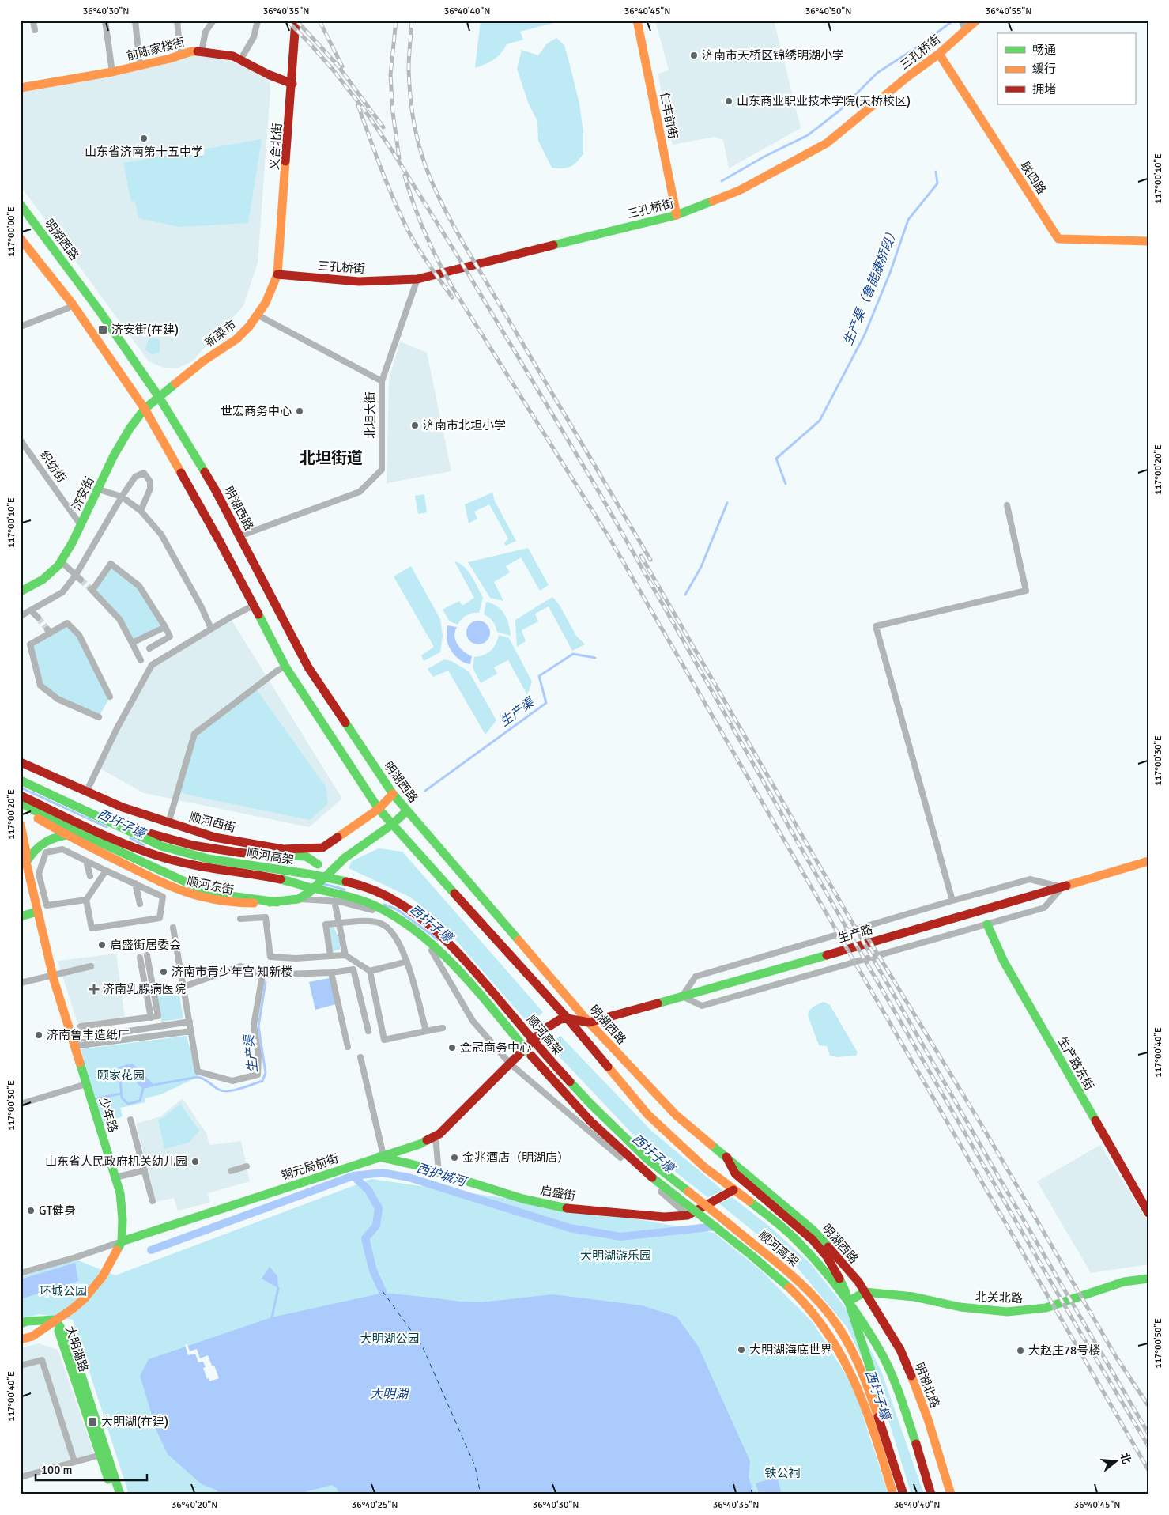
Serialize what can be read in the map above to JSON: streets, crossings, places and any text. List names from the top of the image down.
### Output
{
  "streets": {
    "main road": [
      "前陈家楼街",
      "三孔桥街",
      "仁丰前街",
      "义合北街",
      "联四路",
      "明湖西路",
      "新菜市",
      "济安街",
      "顺河西街",
      "顺河高架",
      "顺河东街",
      "生产路",
      "生产路东街",
      "少年路",
      "铜元局前街",
      "启盛街",
      "北关北路",
      "大明湖路",
      "明湖北路"
    ],
    "street": ["北坦大街", "织纺街"]
  },
  "crossings": [
    ["前陈家楼街", "义合北街"],
    ["三孔桥街", "仁丰前街"],
    ["三孔桥街", "义合北街"],
    ["三孔桥街", "联四路"],
    ["三孔桥街", "新菜市"],
    ["三孔桥街", "北坦大街"],
    ["义合北街", "新菜市"],
    ["明湖西路", "新菜市"],
    ["明湖西路", "北坦大街"],
    ["明湖西路", "济安街"],
    ["明湖西路", "顺河西街"],
    ["明湖西路", "顺河东街"],
    ["明湖西路", "生产路"],
    ["明湖西路", "北关北路"],
    ["明湖西路", "明湖北路"],
    ["新菜市", "济安街"],
    ["织纺街", "济安街"],
    ["生产路", "铜元局前街"],
    ["少年路", "铜元局前街"],
    ["少年路", "大明湖路"],
    ["铜元局前街", "启盛街"],
    ["北关北路", "明湖北路"]
  ],
  "districts": ["北坦街道"],
  "water": [
    "生产渠（鲁能康桥段）",
    "生产渠",
    "西圩子壕",
    "西护城河",
    "大明湖"
  ],
  "parks": [
    "颐家花园",
    "大明湖游乐园",
    "环城公园",
    "大明湖公园",
    "铁公祠"
  ],
  "places": {
    "other": [
      "济南市天桥区锦绣明湖小学",
      "山东商业职业技术学院(天桥校区)",
      "山东省济南第十五中学",
      "世宏商务中心",
      "济南市北坦小学",
      "启盛街居委会",
      "济南市青少年宫 知新楼",
      "济南鲁丰造纸厂",
      "金冠商务中心",
      "金兆酒店（明湖店）",
      "山东省人民政府机关幼儿园",
      "GT健身",
      "大明湖海底世界",
      "大赵庄78号楼"
    ],
    "transit": ["济安街(在建)", "大明湖(在建)"],
    "health": ["济南乳腺病医院"]
  },
  "legend": ["畅通", "缓行", "拥堵"],
  "scale_bar": "100 m",
  "north": "right",
  "coordinates": [
    "36°40'30\"N",
    "36°40'35\"N",
    "36°40'40\"N",
    "36°40'45\"N",
    "36°40'50\"N",
    "36°40'55\"N",
    "117°00'10\"E",
    "117°00'00\"E",
    "117°00'20\"E",
    "117°00'30\"E",
    "117°00'40\"E",
    "117°00'50\"E",
    "36°40'20\"N",
    "36°40'25\"N"
  ]
}
